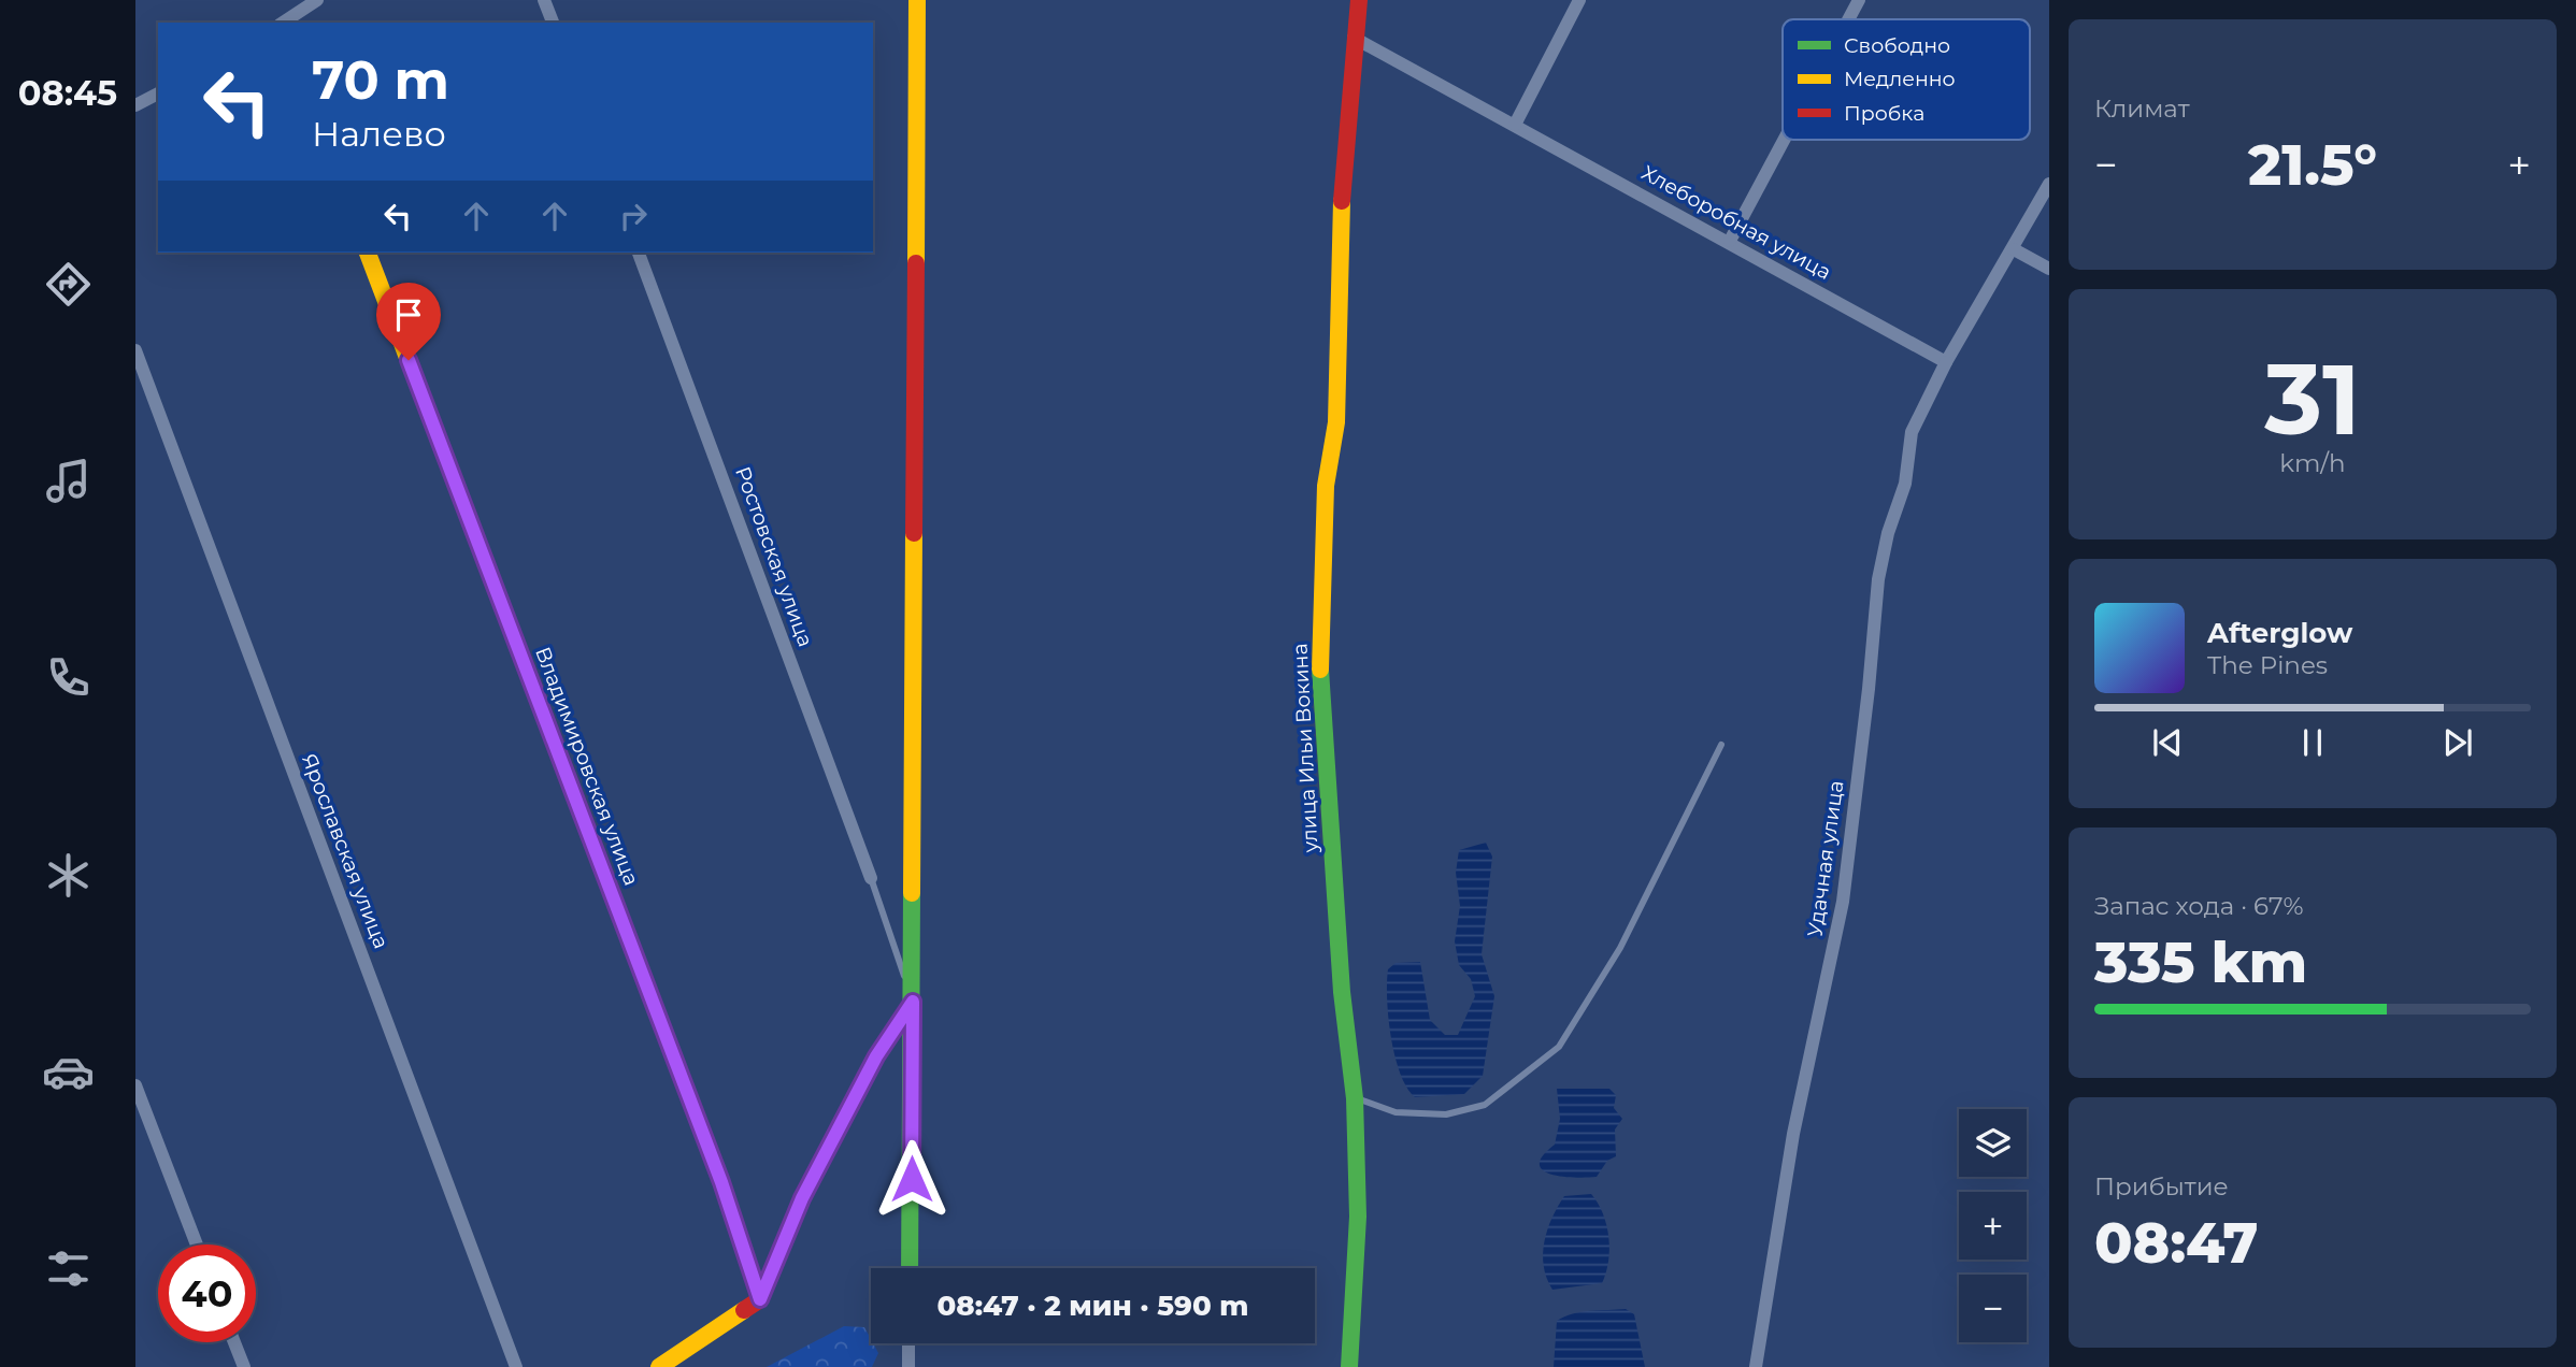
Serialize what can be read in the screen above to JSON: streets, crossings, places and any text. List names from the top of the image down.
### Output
{
  "streets": {
    "street": [
      "Хлеборобная улица",
      "Ростовская улица",
      "улица Ильи Вокина",
      "Владимировская улица",
      "Ярославская улица",
      "Удачная улица"
    ]
  },
  "crossings": [
    ["Хлеборобная улица", "улица Ильи Вокина"],
    ["Хлеборобная улица", "Удачная улица"]
  ],
  "legend": ["Свободно", "Медленно", "Пробка"],
  "page": {
    "tabs": "08:45",
    "tile": [
      "Климат",
      ["31", "km/h"],
      ["Запас хода · 67%", "335 km"],
      ["Прибытие", "08:47"]
    ],
    "turn": ["70 m", "Налево"],
    "heat": ["−", "21.5°", "+"],
    "song": ["Afterglow", "The Pines"],
    "map_buttons": ["+", "−"],
    "limit": "40",
    "trip": "08:47 · 2 мин · 590 m"
  }
}
